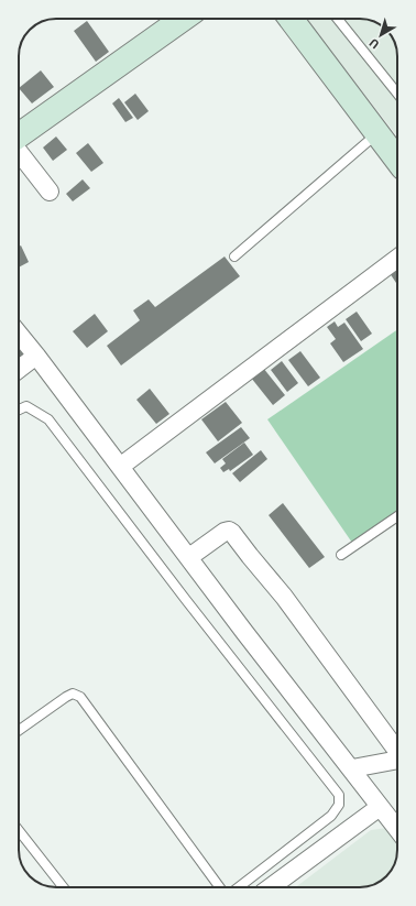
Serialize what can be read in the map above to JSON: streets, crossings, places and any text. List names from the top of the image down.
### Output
{
  "north": "bottom left"
}
